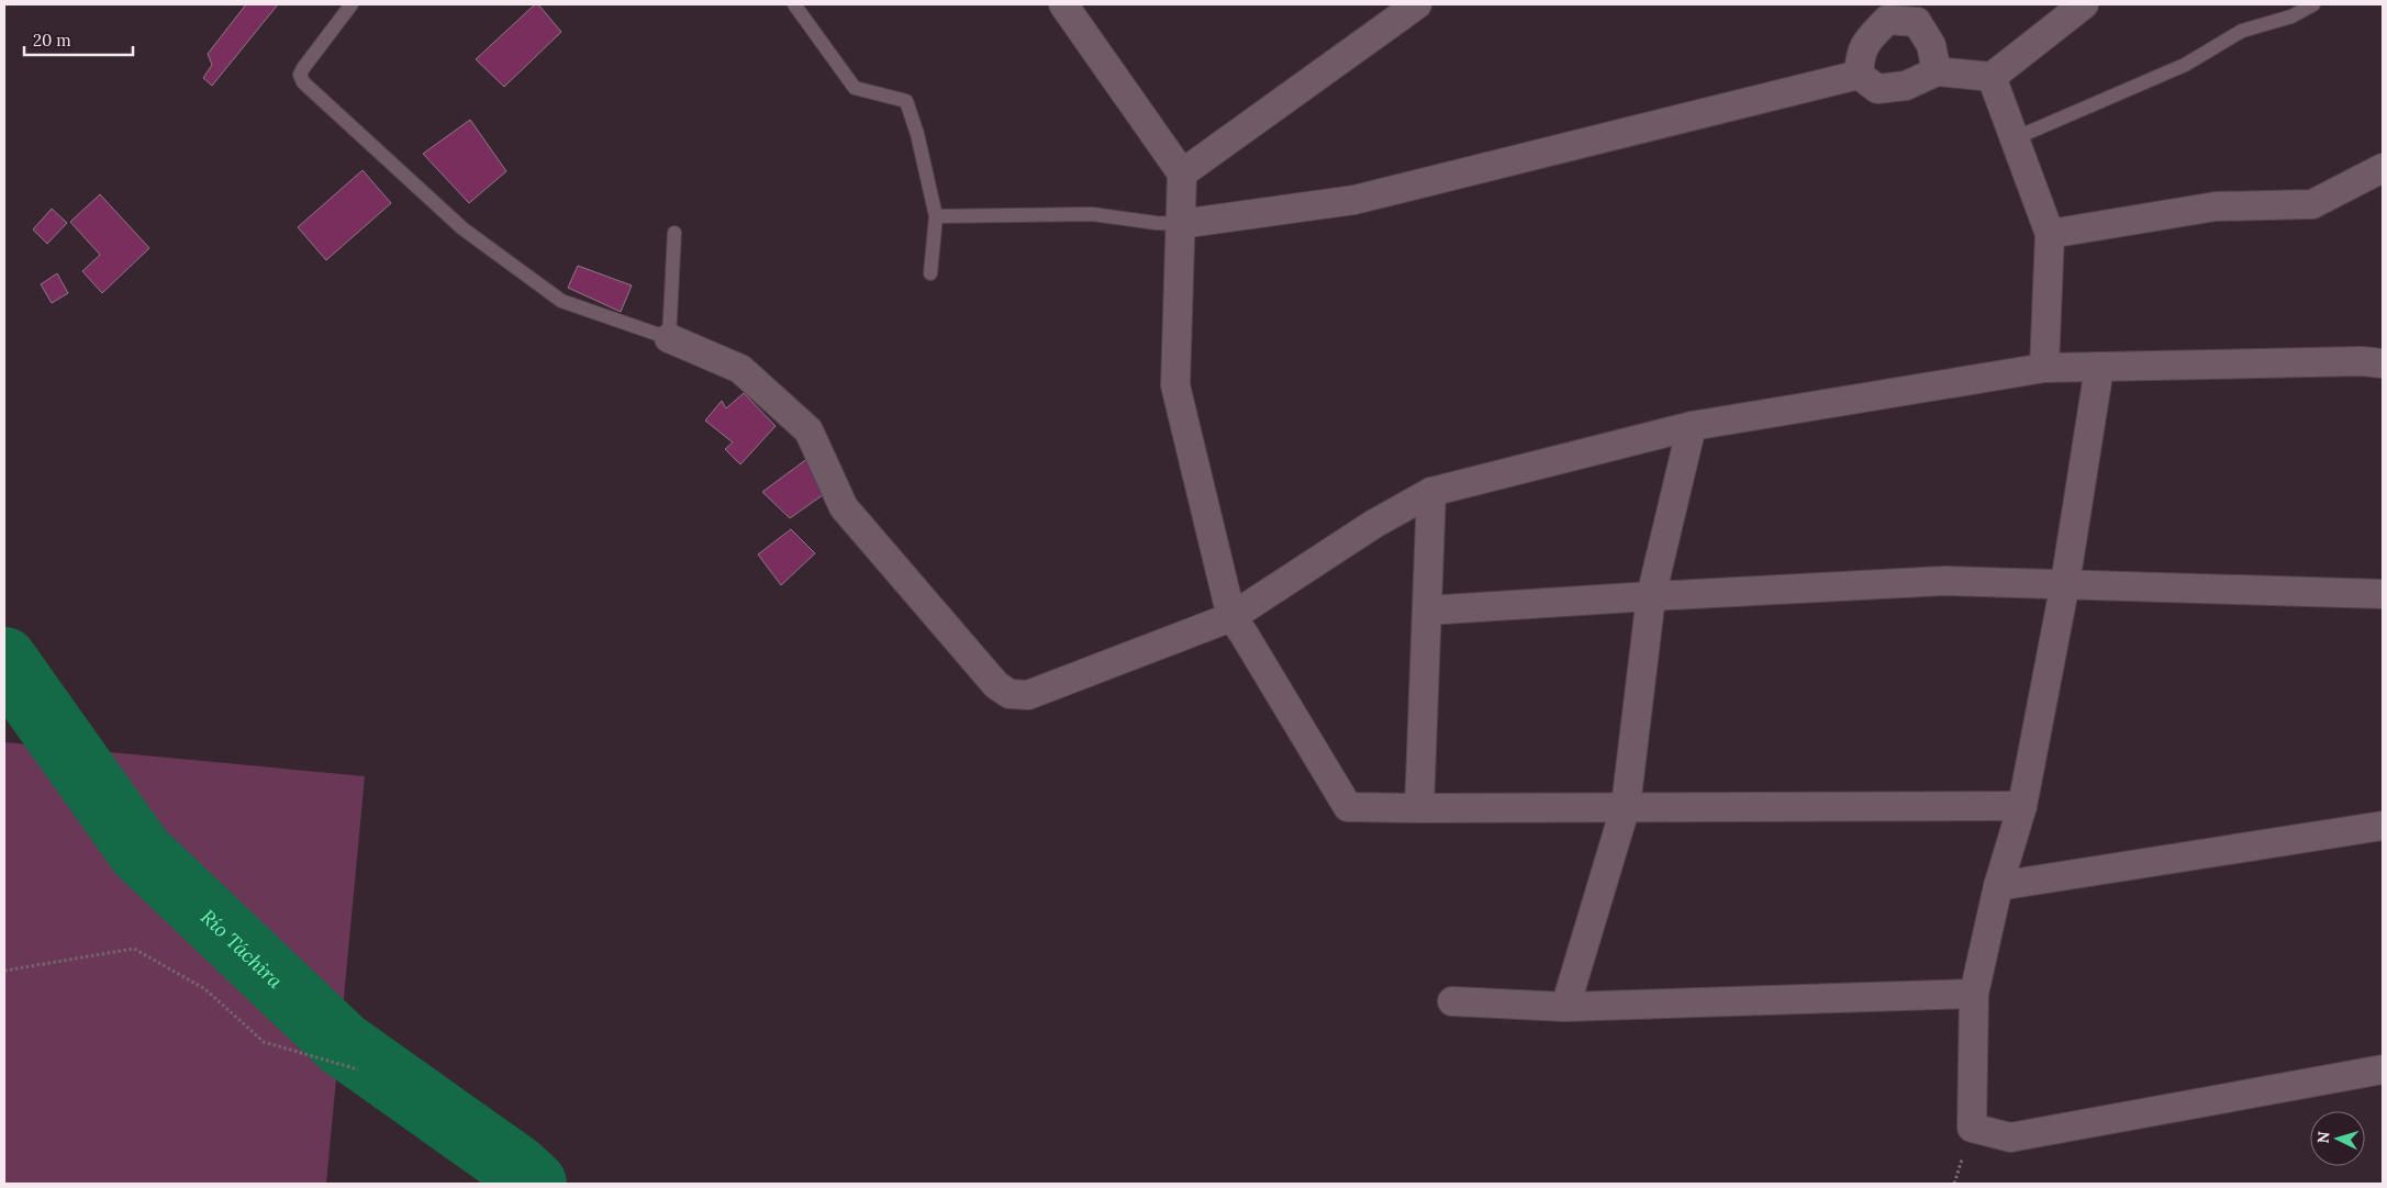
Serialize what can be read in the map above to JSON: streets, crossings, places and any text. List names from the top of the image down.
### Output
{
  "water": ["Río Táchira"],
  "scale_bar": "20 m",
  "north": "left"
}
